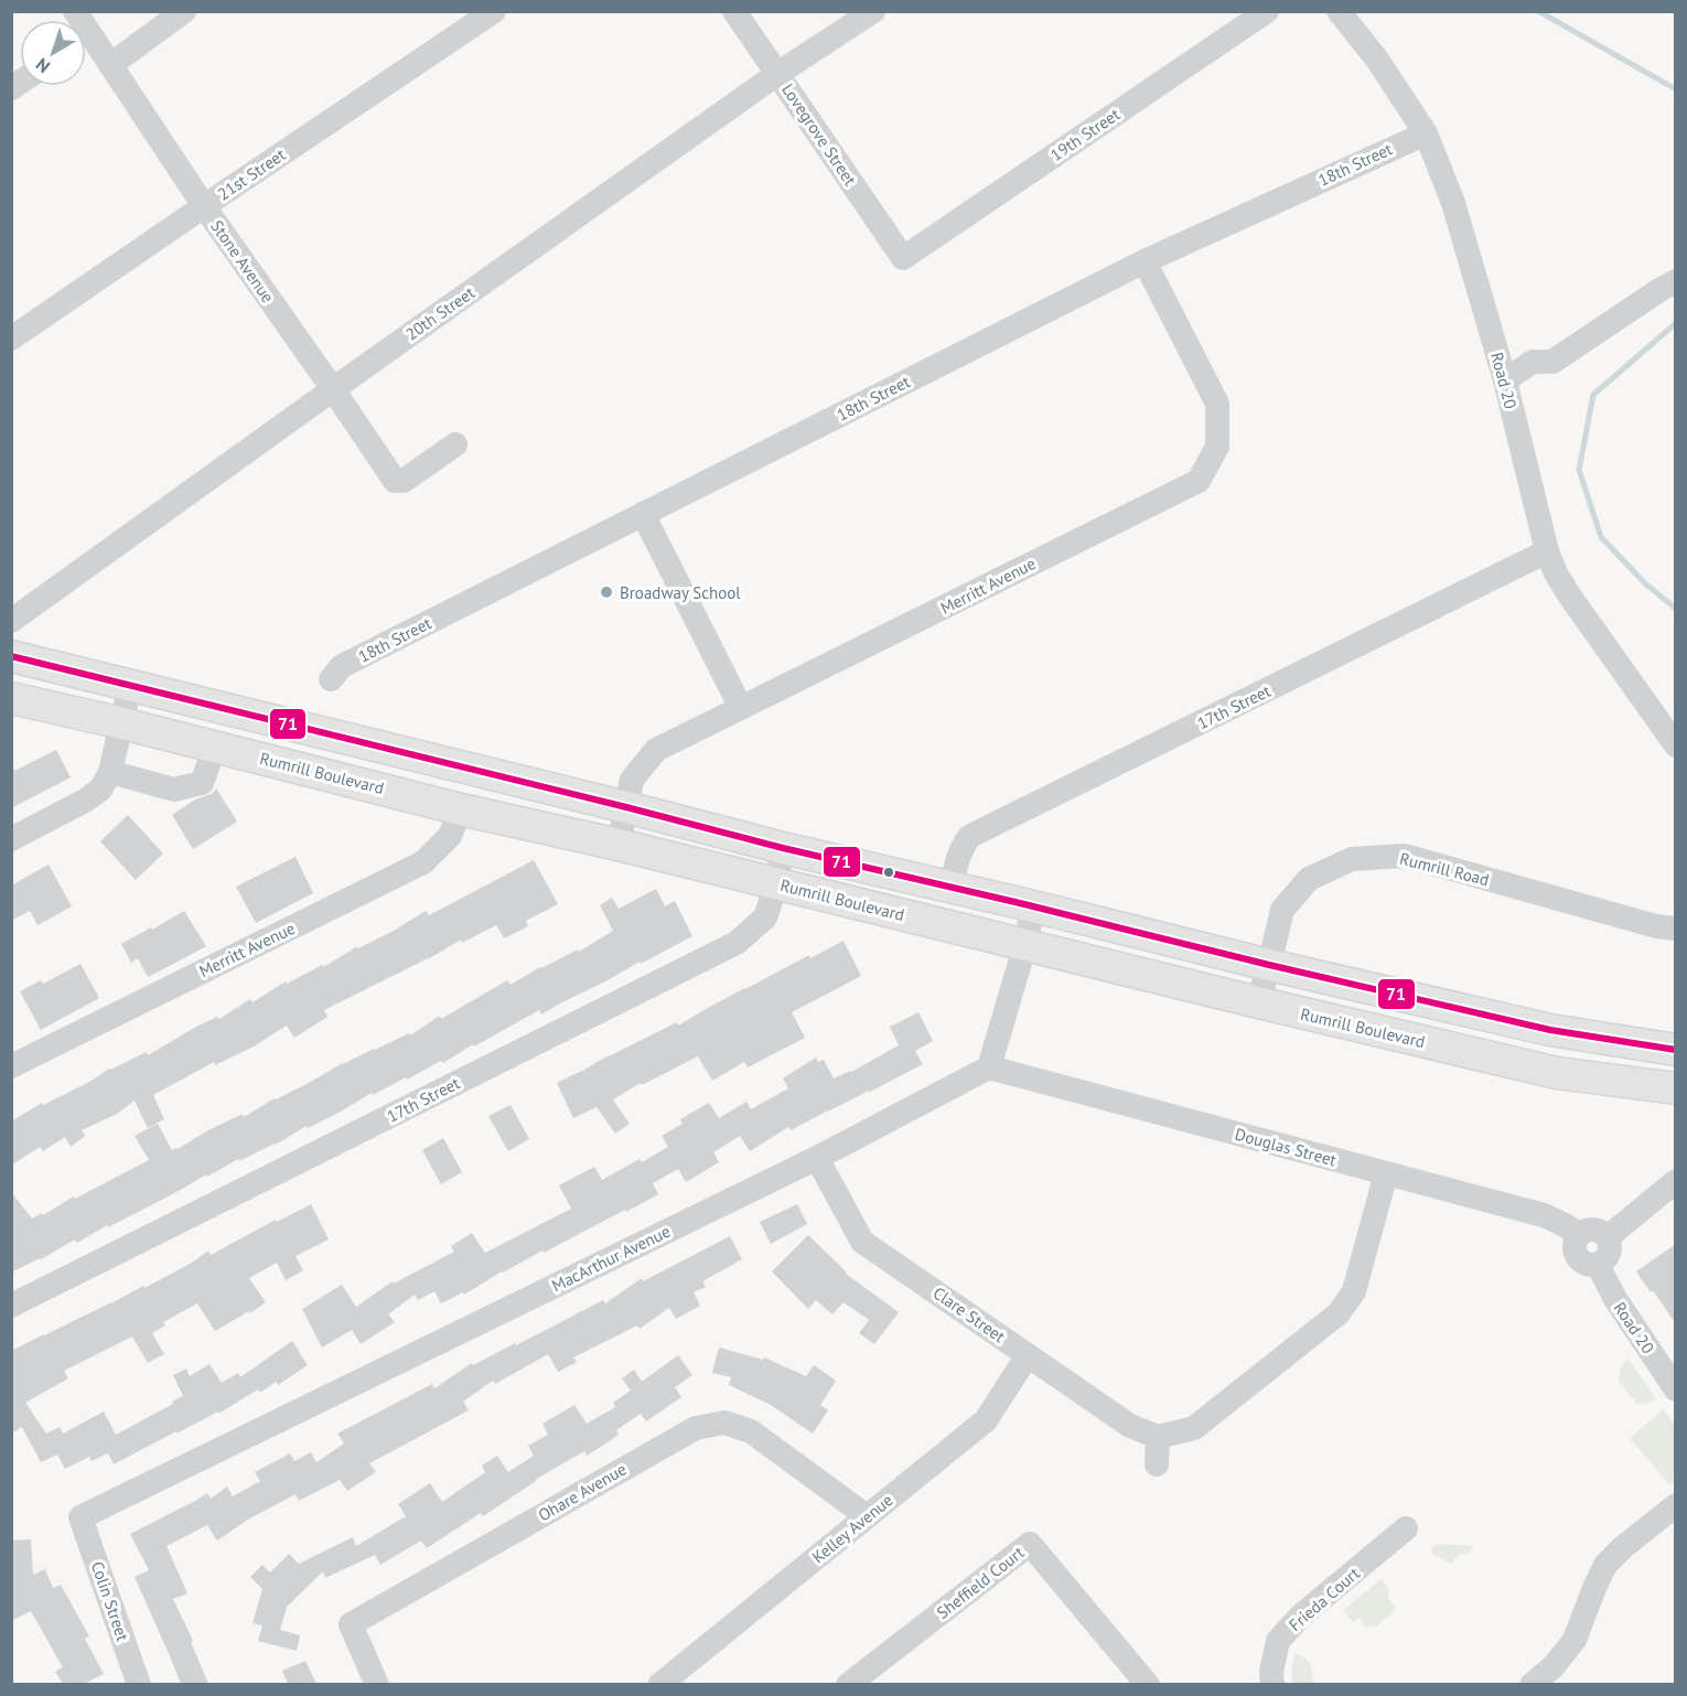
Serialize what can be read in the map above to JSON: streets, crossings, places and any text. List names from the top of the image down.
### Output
{
  "streets": {
    "main road": ["Rumrill Boulevard"],
    "street": [
      "Lovegrove Street",
      "19th Street",
      "18th Street",
      "21st Street",
      "Stone Avenue",
      "20th Street",
      "Road 20",
      "Merritt Avenue",
      "17th Street",
      "Rumrill Road",
      "Douglas Street",
      "MacArthur Avenue",
      "Clare Street",
      "Ohare Avenue",
      "Kelley Avenue",
      "Sheffield Court",
      "Frieda Court",
      "Colin Street"
    ]
  },
  "crossings": [
    ["Lovegrove Street", "19th Street"],
    ["Lovegrove Street", "20th Street"],
    ["18th Street", "Road 20"],
    ["18th Street", "Merritt Avenue"],
    ["21st Street", "Stone Avenue"],
    ["Stone Avenue", "20th Street"],
    ["Road 20", "17th Street"],
    ["Road 20", "Douglas Street"],
    ["Merritt Avenue", "Rumrill Boulevard"],
    ["17th Street", "Rumrill Boulevard"],
    ["Rumrill Boulevard", "Rumrill Road"],
    ["Douglas Street", "MacArthur Avenue"],
    ["MacArthur Avenue", "Clare Street"],
    ["MacArthur Avenue", "Colin Street"],
    ["Clare Street", "Kelley Avenue"],
    ["Ohare Avenue", "Kelley Avenue"]
  ],
  "places": ["Broadway School"],
  "lines": ["transit line 71"],
  "north": "bottom left"
}
